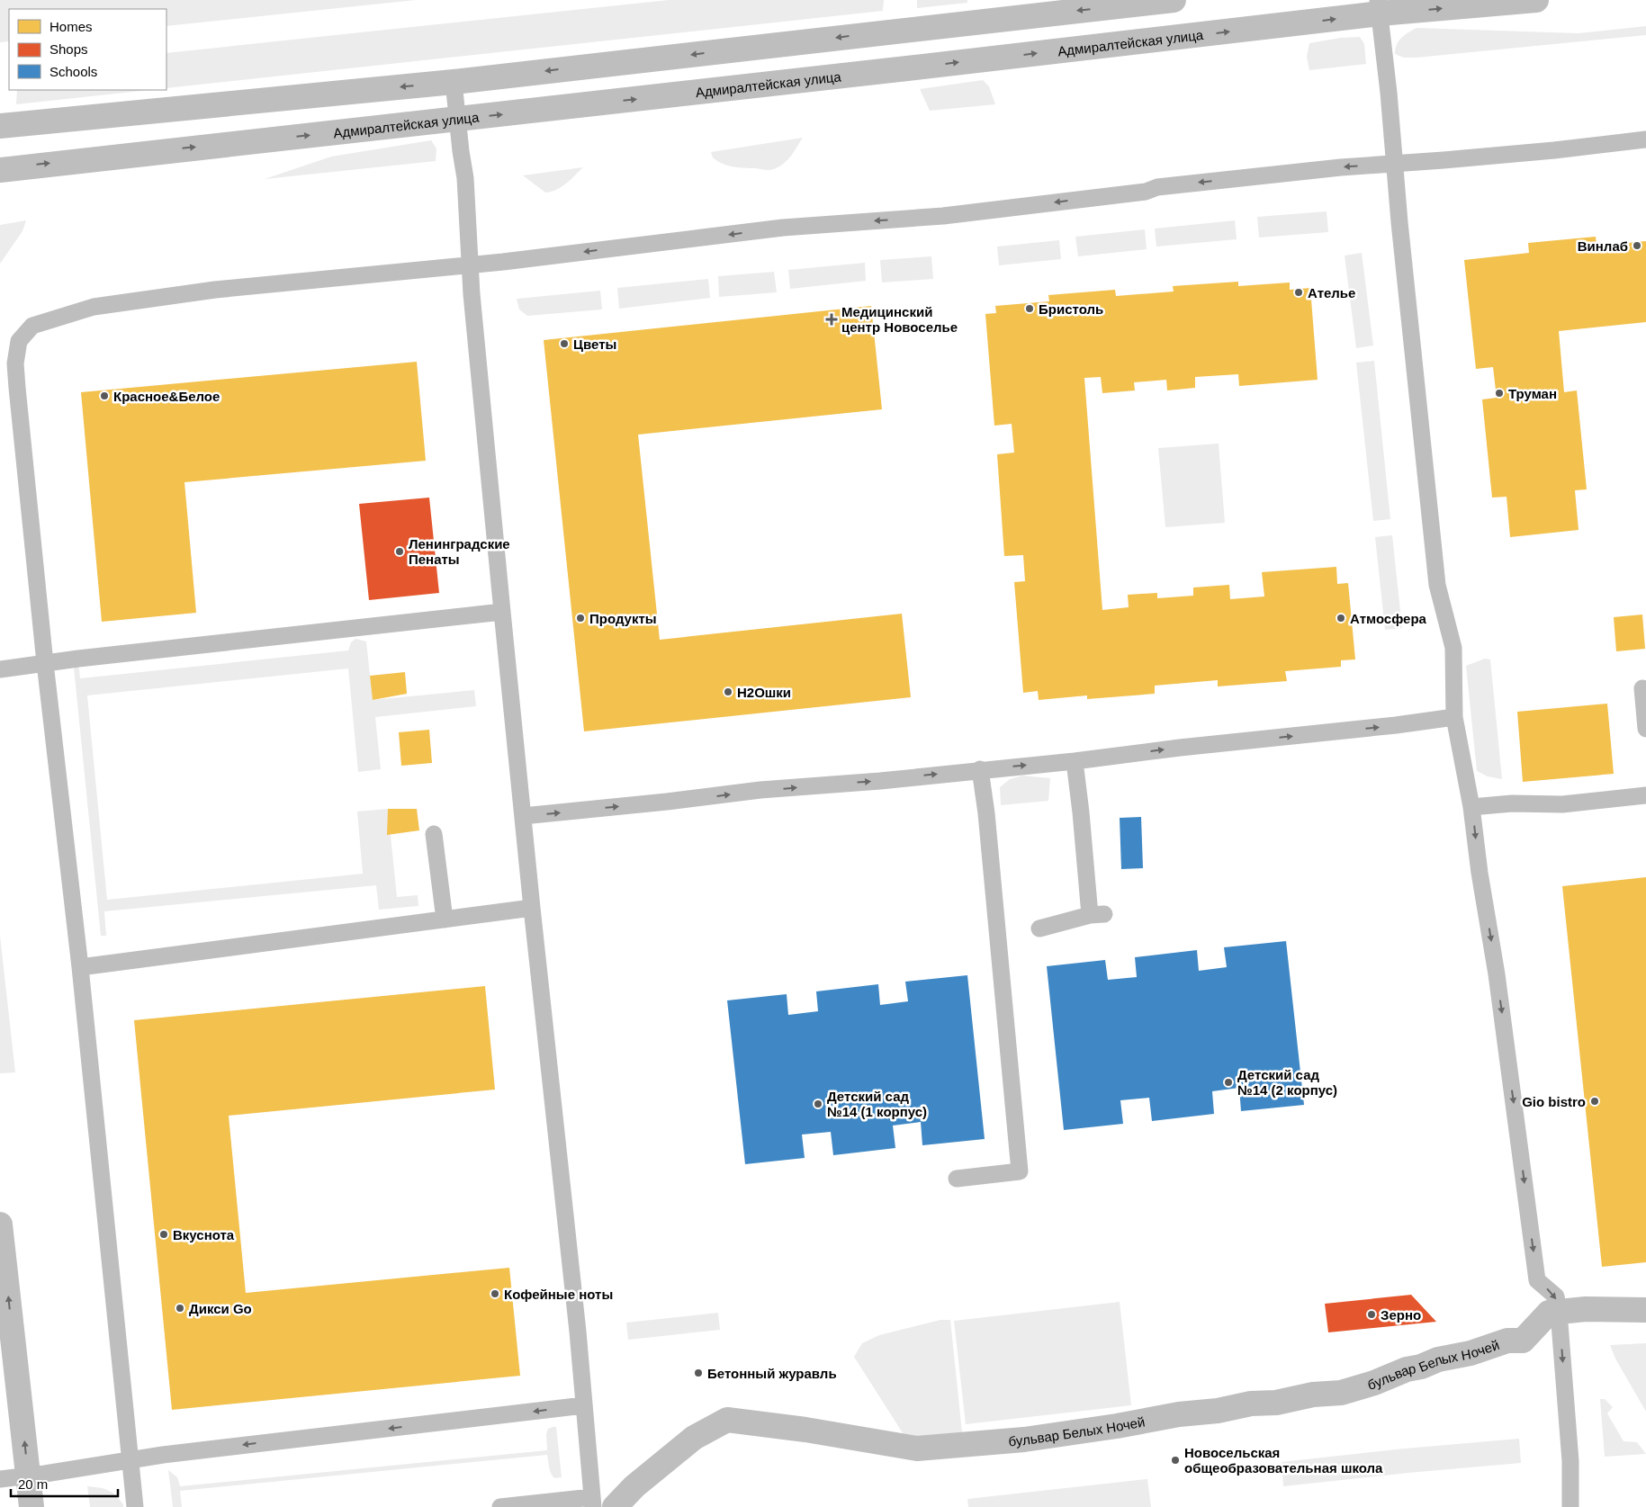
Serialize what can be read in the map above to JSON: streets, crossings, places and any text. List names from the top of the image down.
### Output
{
  "streets": {
    "street": ["Адмиралтейская улица", "бульвар Белых Ночей"]
  },
  "places": {
    "other": [
      "Винлаб",
      "Ателье",
      "Бристоль",
      "Цветы",
      "Труман",
      "Красное&Белое",
      "Ленинградские Пенаты",
      "Продукты",
      "Атмосфера",
      "H2Oшки",
      "Детский сад №14 (2 корпус)",
      "Gio bistro",
      "Детский сад №14 (1 корпус)",
      "Вкуснота",
      "Кофейные ноты",
      "Дикси Go",
      "Зерно",
      "Бетонный журавль",
      "Новосельская общеобразовательная школа"
    ],
    "health": ["Медицинский центр Новоселье"]
  },
  "legend": ["Homes", "Shops", "Schools"],
  "scale_bar": "20 m"
}
